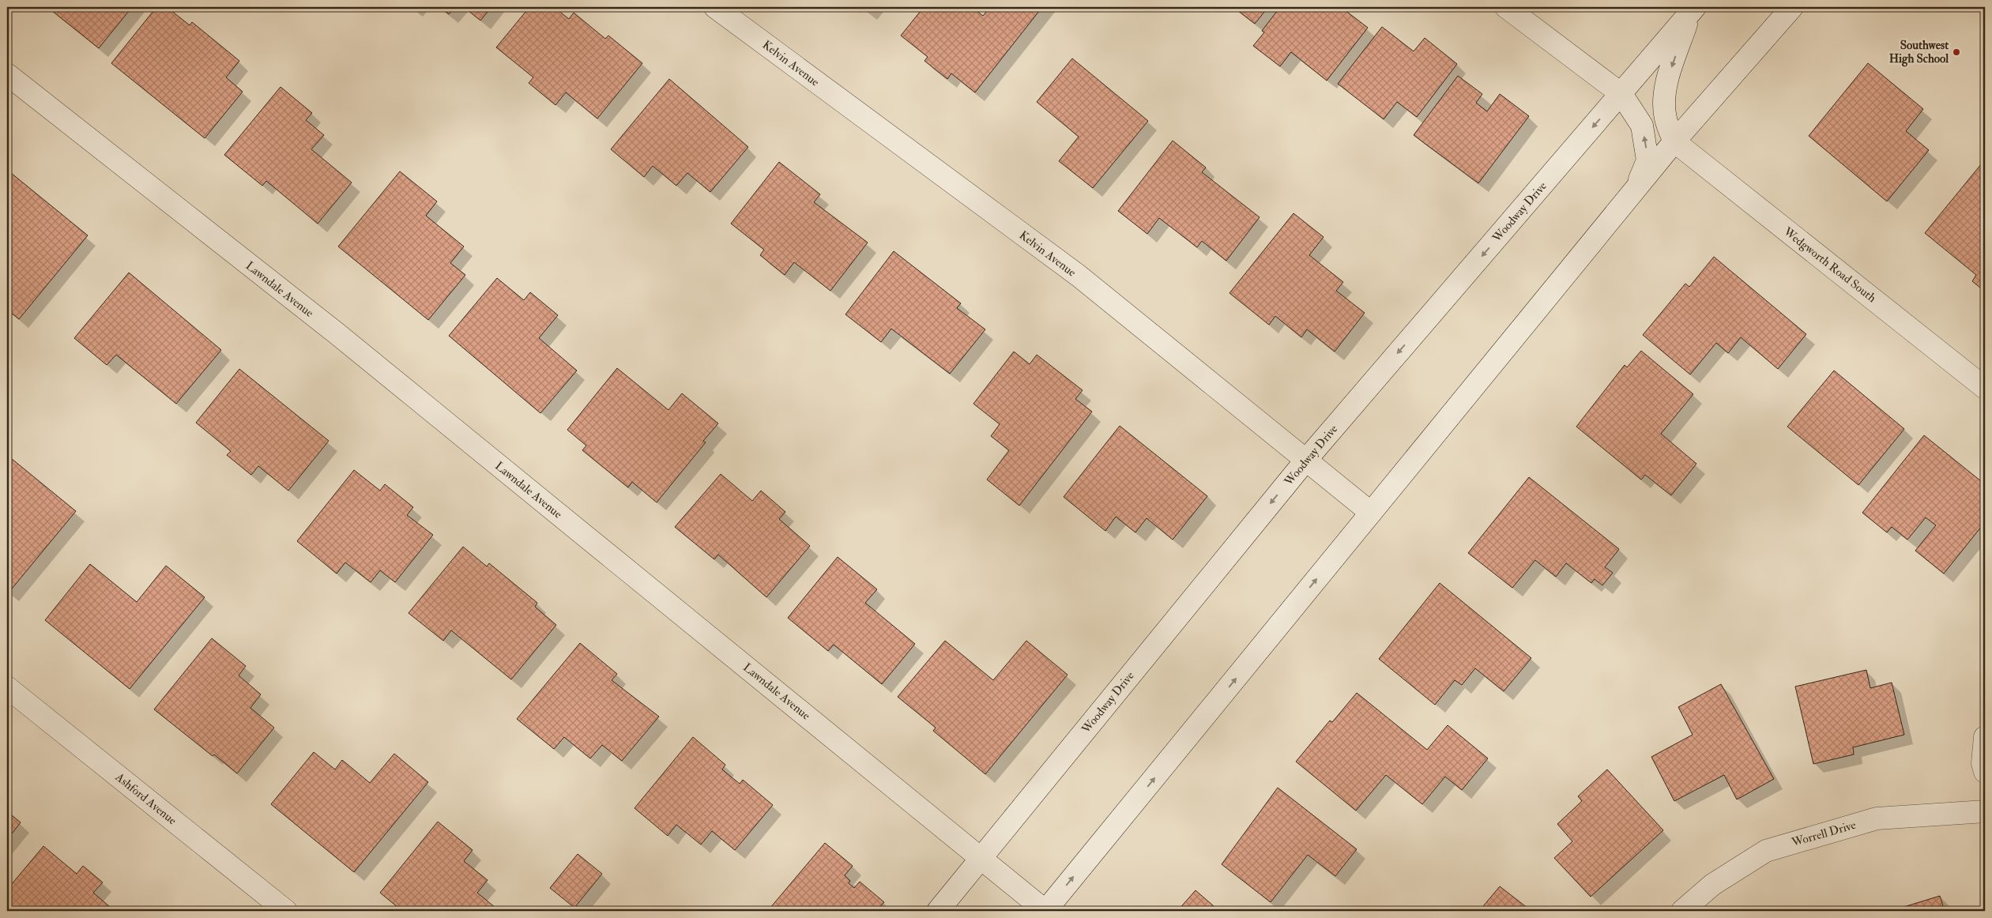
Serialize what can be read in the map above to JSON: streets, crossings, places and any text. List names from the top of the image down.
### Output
{
  "streets": {
    "street": [
      "Kelvin Avenue",
      "Woodway Drive",
      "Wedgworth Road South",
      "Lawndale Avenue",
      "Ashford Avenue",
      "Worrell Drive"
    ]
  },
  "crossings": [
    ["Kelvin Avenue", "Woodway Drive"],
    ["Woodway Drive", "Lawndale Avenue"]
  ],
  "places": ["Southwest High School"]
}
